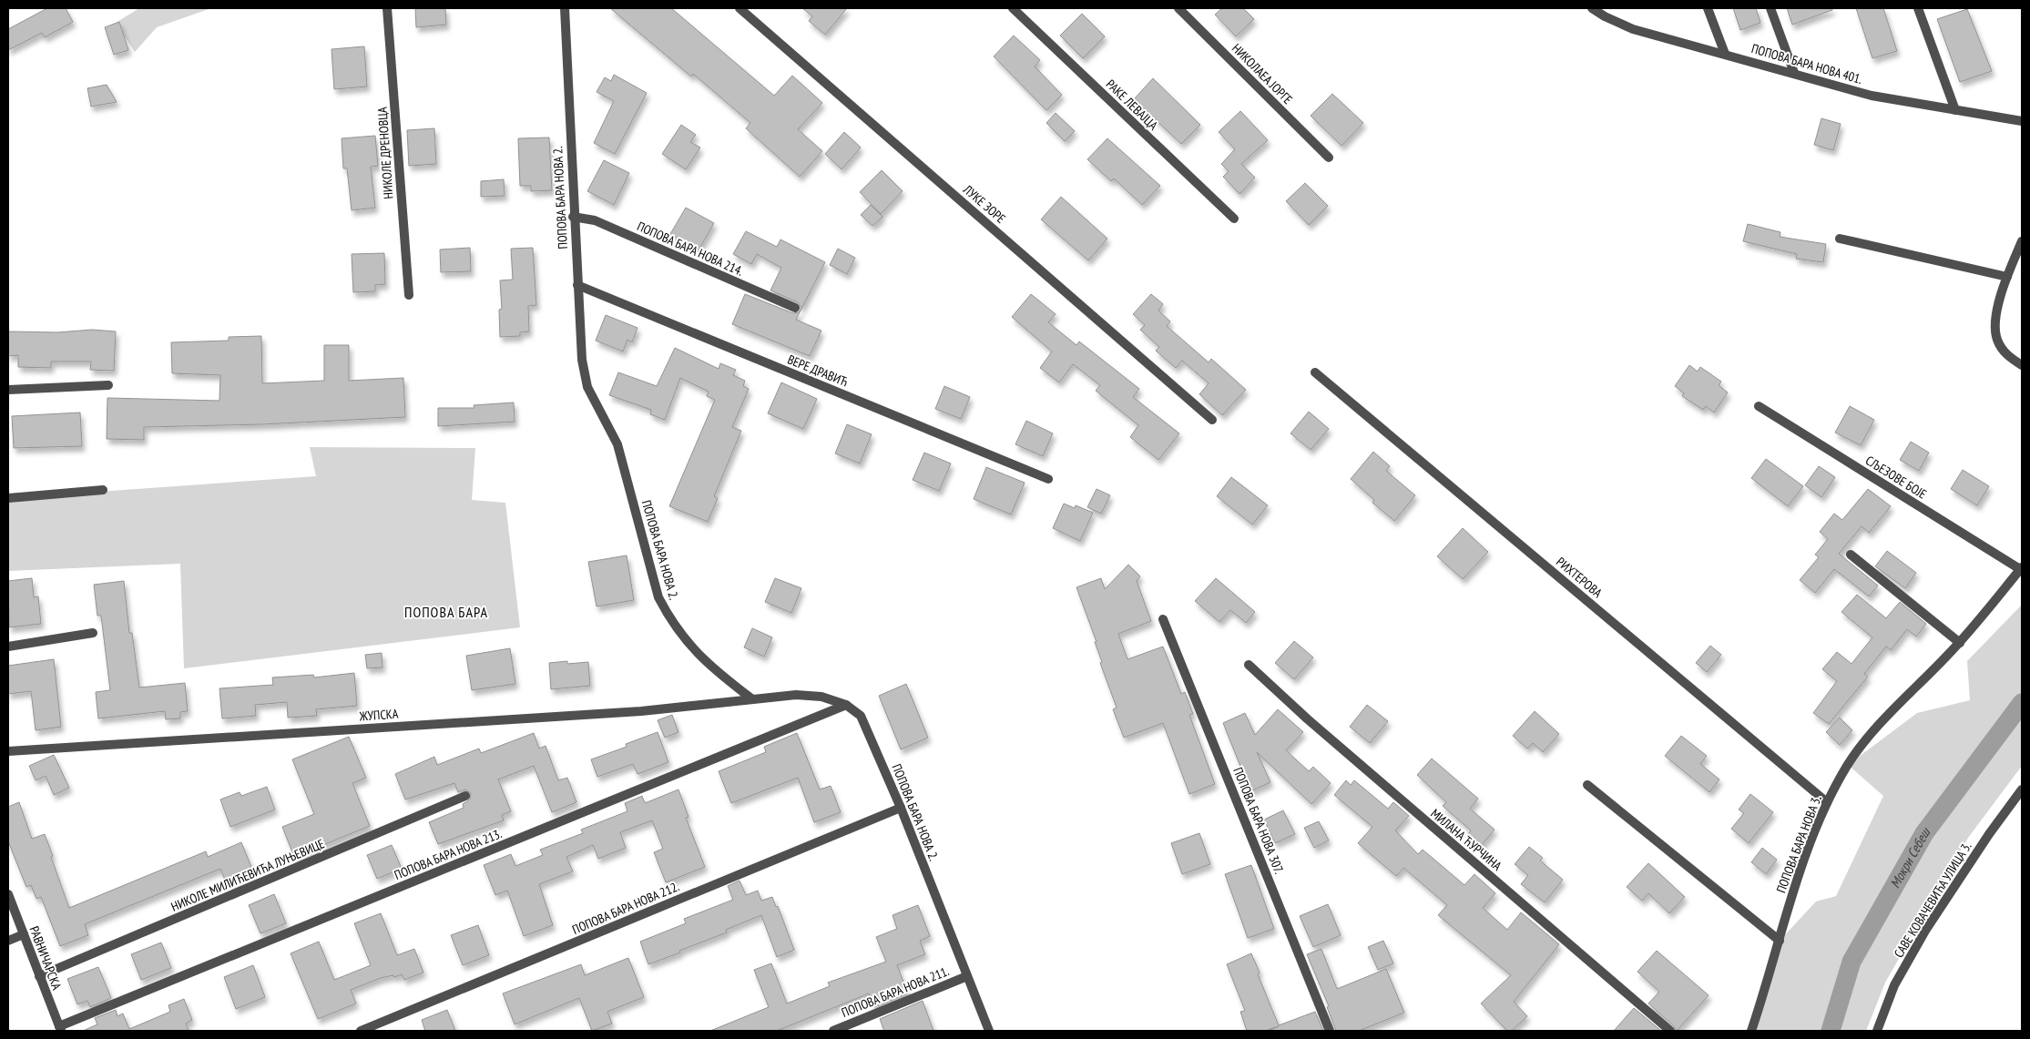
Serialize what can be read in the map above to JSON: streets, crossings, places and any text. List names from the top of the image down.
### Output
{
  "streets": {
    "street": [
      "ПОПОВА БАРА НОВА 401.",
      "НИКОЛАЕА ЈОРГЕ",
      "РАКЕ ЛЕВАЈЦА",
      "НИКОЛЕ ДРЕНОВЦА",
      "ПОПОВА БАРА НОВА 2.",
      "ЛУКЕ ЗОРЕ",
      "ПОПОВА БАРА НОВА 214.",
      "ВЕРЕ ДРАВИЋ",
      "СЉЕЗОВЕ БОЈЕ",
      "РИХТЕРОВА",
      "ЖУПСКА",
      "ПОПОВА БАРА НОВА 307.",
      "МИЛАНА ЋУРЧИНА",
      "ПОПОВА БАРА НОВА 3.",
      "ПОПОВА БАРА НОВА 213.",
      "НИКОЛЕ МИЛИЋЕВИЋА ЛУЊЕВИЦЕ",
      "САВЕ КОВАЧЕВИЋА УЛИЦА 3.",
      "ПОПОВА БАРА НОВА 212.",
      "РАВНИЧАРСКА",
      "ПОПОВА БАРА НОВА 211."
    ]
  },
  "crossings": [
    ["ПОПОВА БАРА НОВА 2.", "ПОПОВА БАРА НОВА 214."],
    ["ПОПОВА БАРА НОВА 2.", "ВЕРЕ ДРАВИЋ"],
    ["ПОПОВА БАРА НОВА 2.", "ЖУПСКА"],
    ["ПОПОВА БАРА НОВА 2.", "ПОПОВА БАРА НОВА 213."],
    ["ПОПОВА БАРА НОВА 2.", "ПОПОВА БАРА НОВА 212."],
    ["ПОПОВА БАРА НОВА 2.", "ПОПОВА БАРА НОВА 211."],
    ["СЉЕЗОВЕ БОЈЕ", "ПОПОВА БАРА НОВА 3."],
    ["РИХТЕРОВА", "ПОПОВА БАРА НОВА 3."],
    ["ПОПОВА БАРА НОВА 213.", "РАВНИЧАРСКА"],
    ["НИКОЛЕ МИЛИЋЕВИЋА ЛУЊЕВИЦЕ", "РАВНИЧАРСКА"]
  ],
  "districts": ["ПОПОВА БАРА"],
  "water": ["Мокри Себеш"]
}
